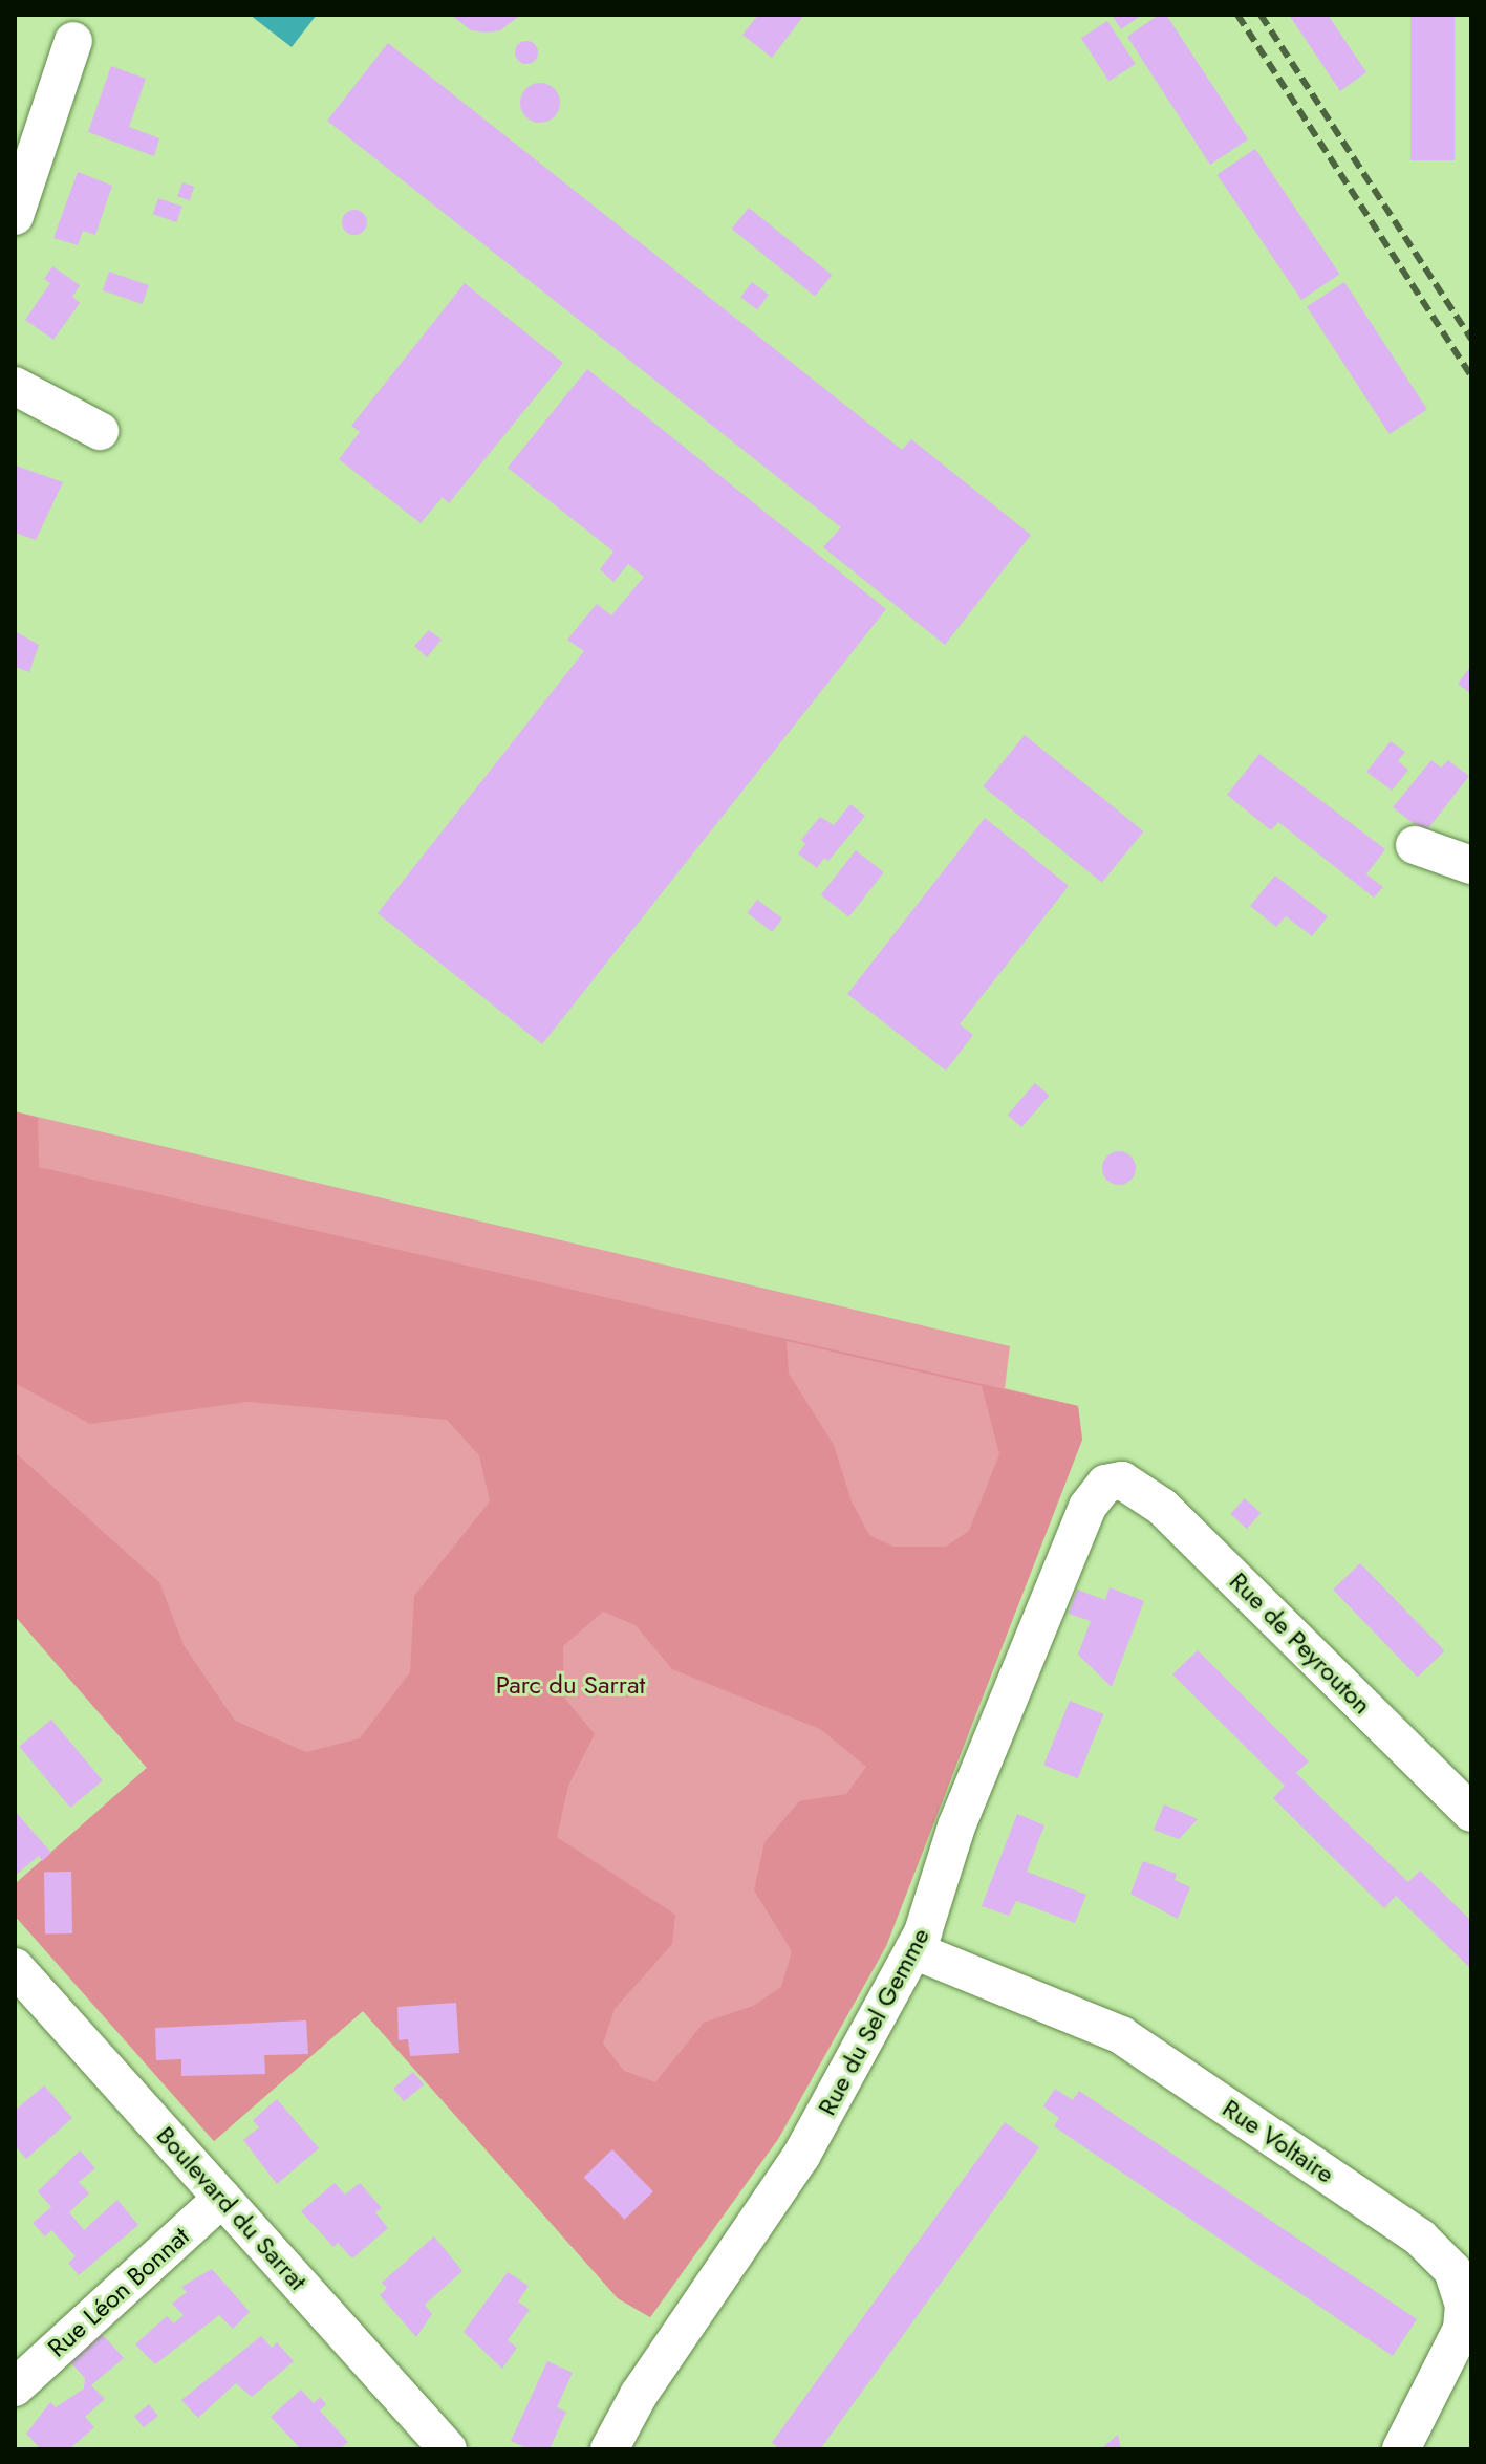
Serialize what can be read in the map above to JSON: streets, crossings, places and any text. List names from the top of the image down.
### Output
{
  "streets": {
    "street": [
      "Rue de Peyrouton",
      "Rue du Sel Gemme",
      "Rue Voltaire",
      "Boulevard du Sarrat",
      "Rue Léon Bonnat"
    ]
  },
  "crossings": [
    ["Rue de Peyrouton", "Rue du Sel Gemme"],
    ["Rue du Sel Gemme", "Rue Voltaire"],
    ["Boulevard du Sarrat", "Rue Léon Bonnat"]
  ],
  "parks": ["Parc du Sarrat"]
}
